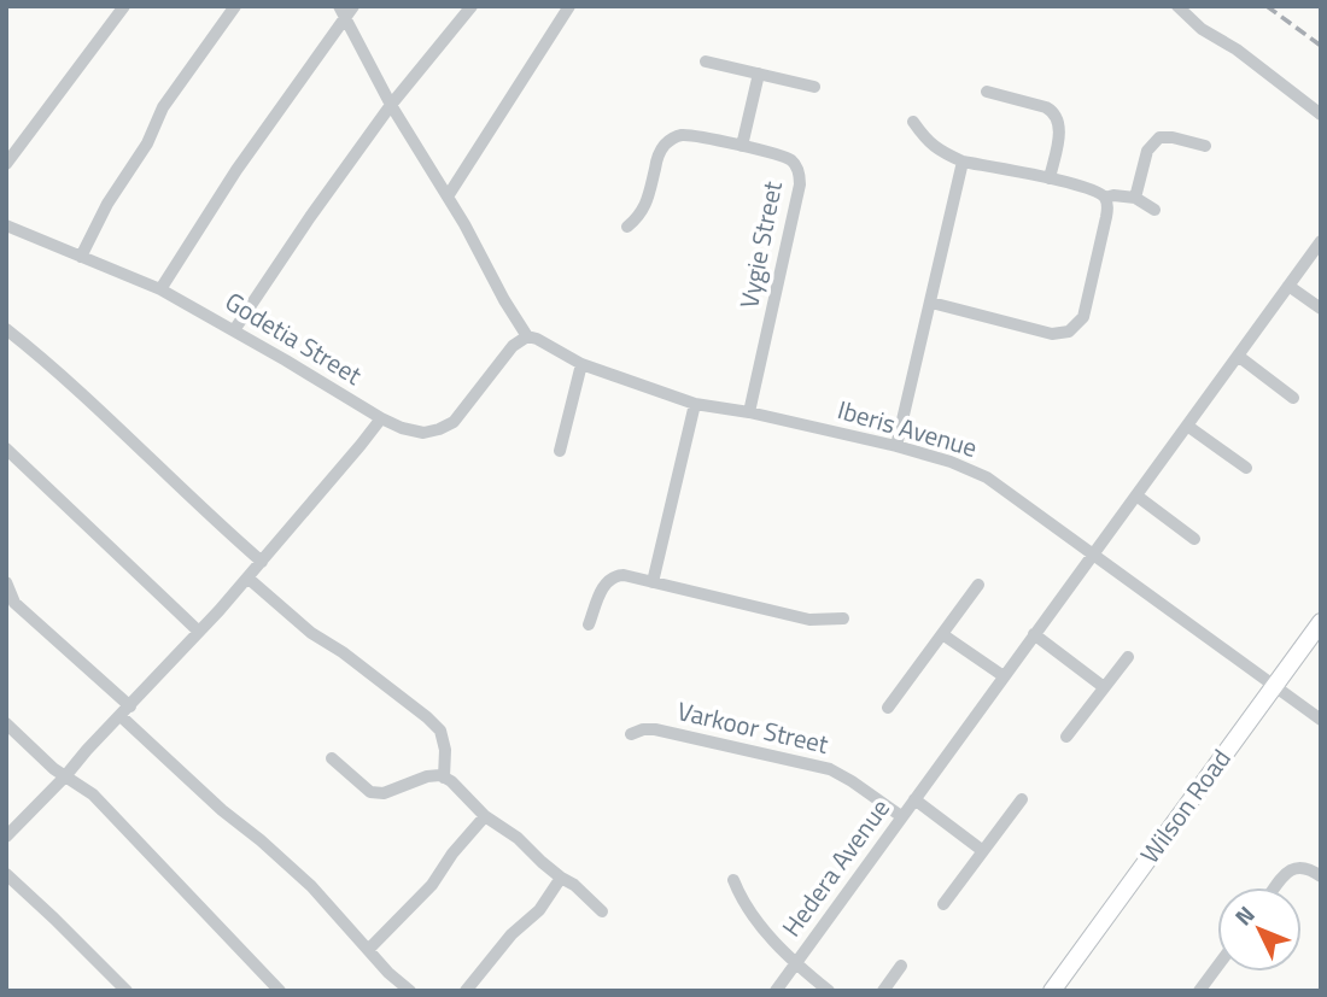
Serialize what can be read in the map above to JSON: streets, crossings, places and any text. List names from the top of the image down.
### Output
{
  "streets": {
    "street": [
      "Vygie Street",
      "Godetia Street",
      "Iberis Avenue",
      "Varkoor Street",
      "Wilson Road",
      "Hedera Avenue"
    ]
  },
  "crossings": [
    ["Vygie Street", "Iberis Avenue"],
    ["Godetia Street", "Iberis Avenue"],
    ["Iberis Avenue", "Wilson Road"],
    ["Iberis Avenue", "Hedera Avenue"],
    ["Varkoor Street", "Hedera Avenue"]
  ],
  "north": "top left"
}
